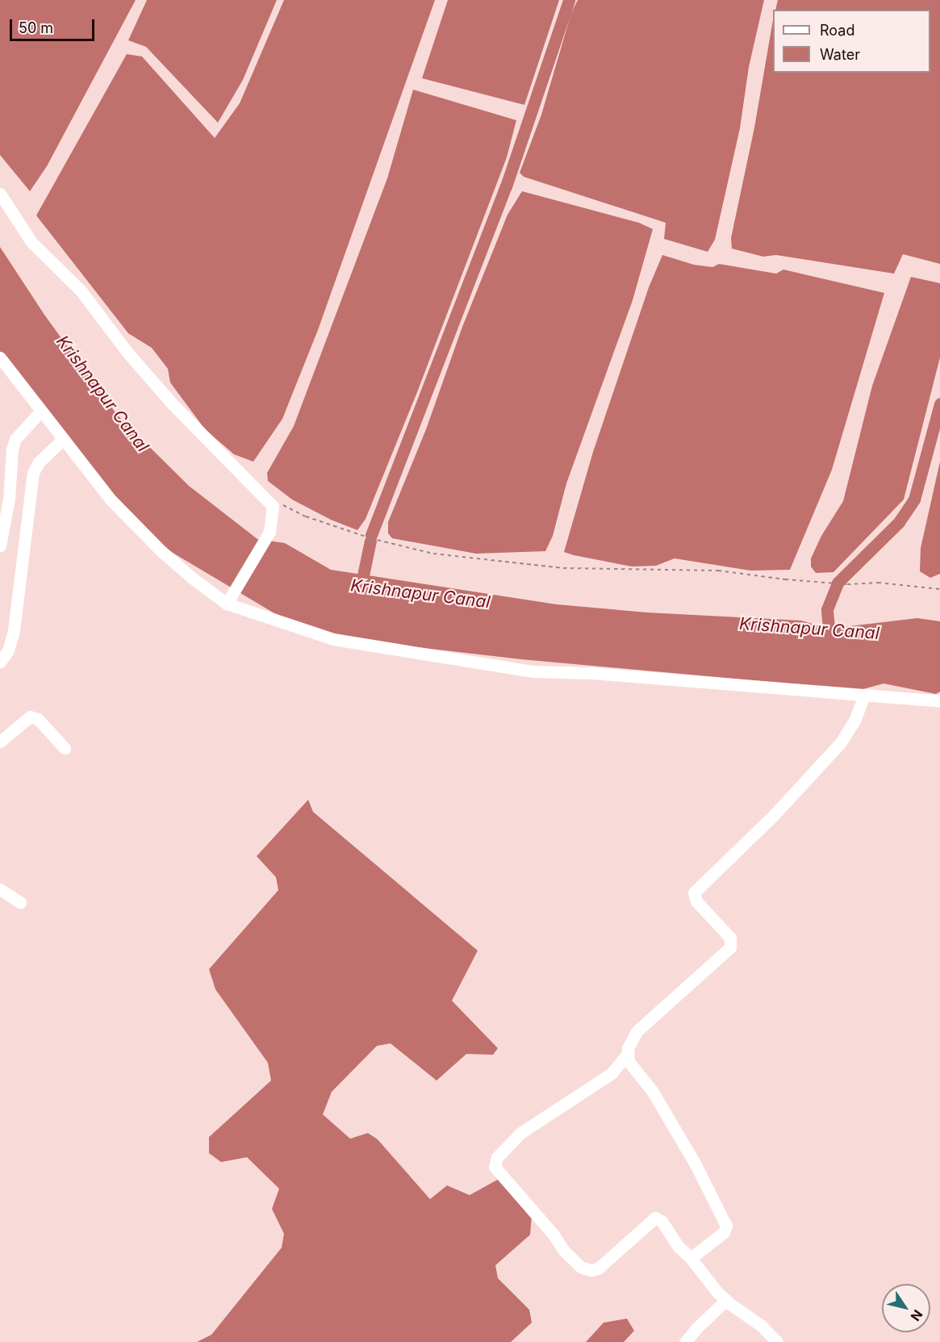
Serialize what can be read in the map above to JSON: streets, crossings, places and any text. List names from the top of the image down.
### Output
{
  "water": ["Krishnapur Canal"],
  "legend": ["Road", "Water"],
  "scale_bar": "50 m",
  "north": "bottom right"
}
